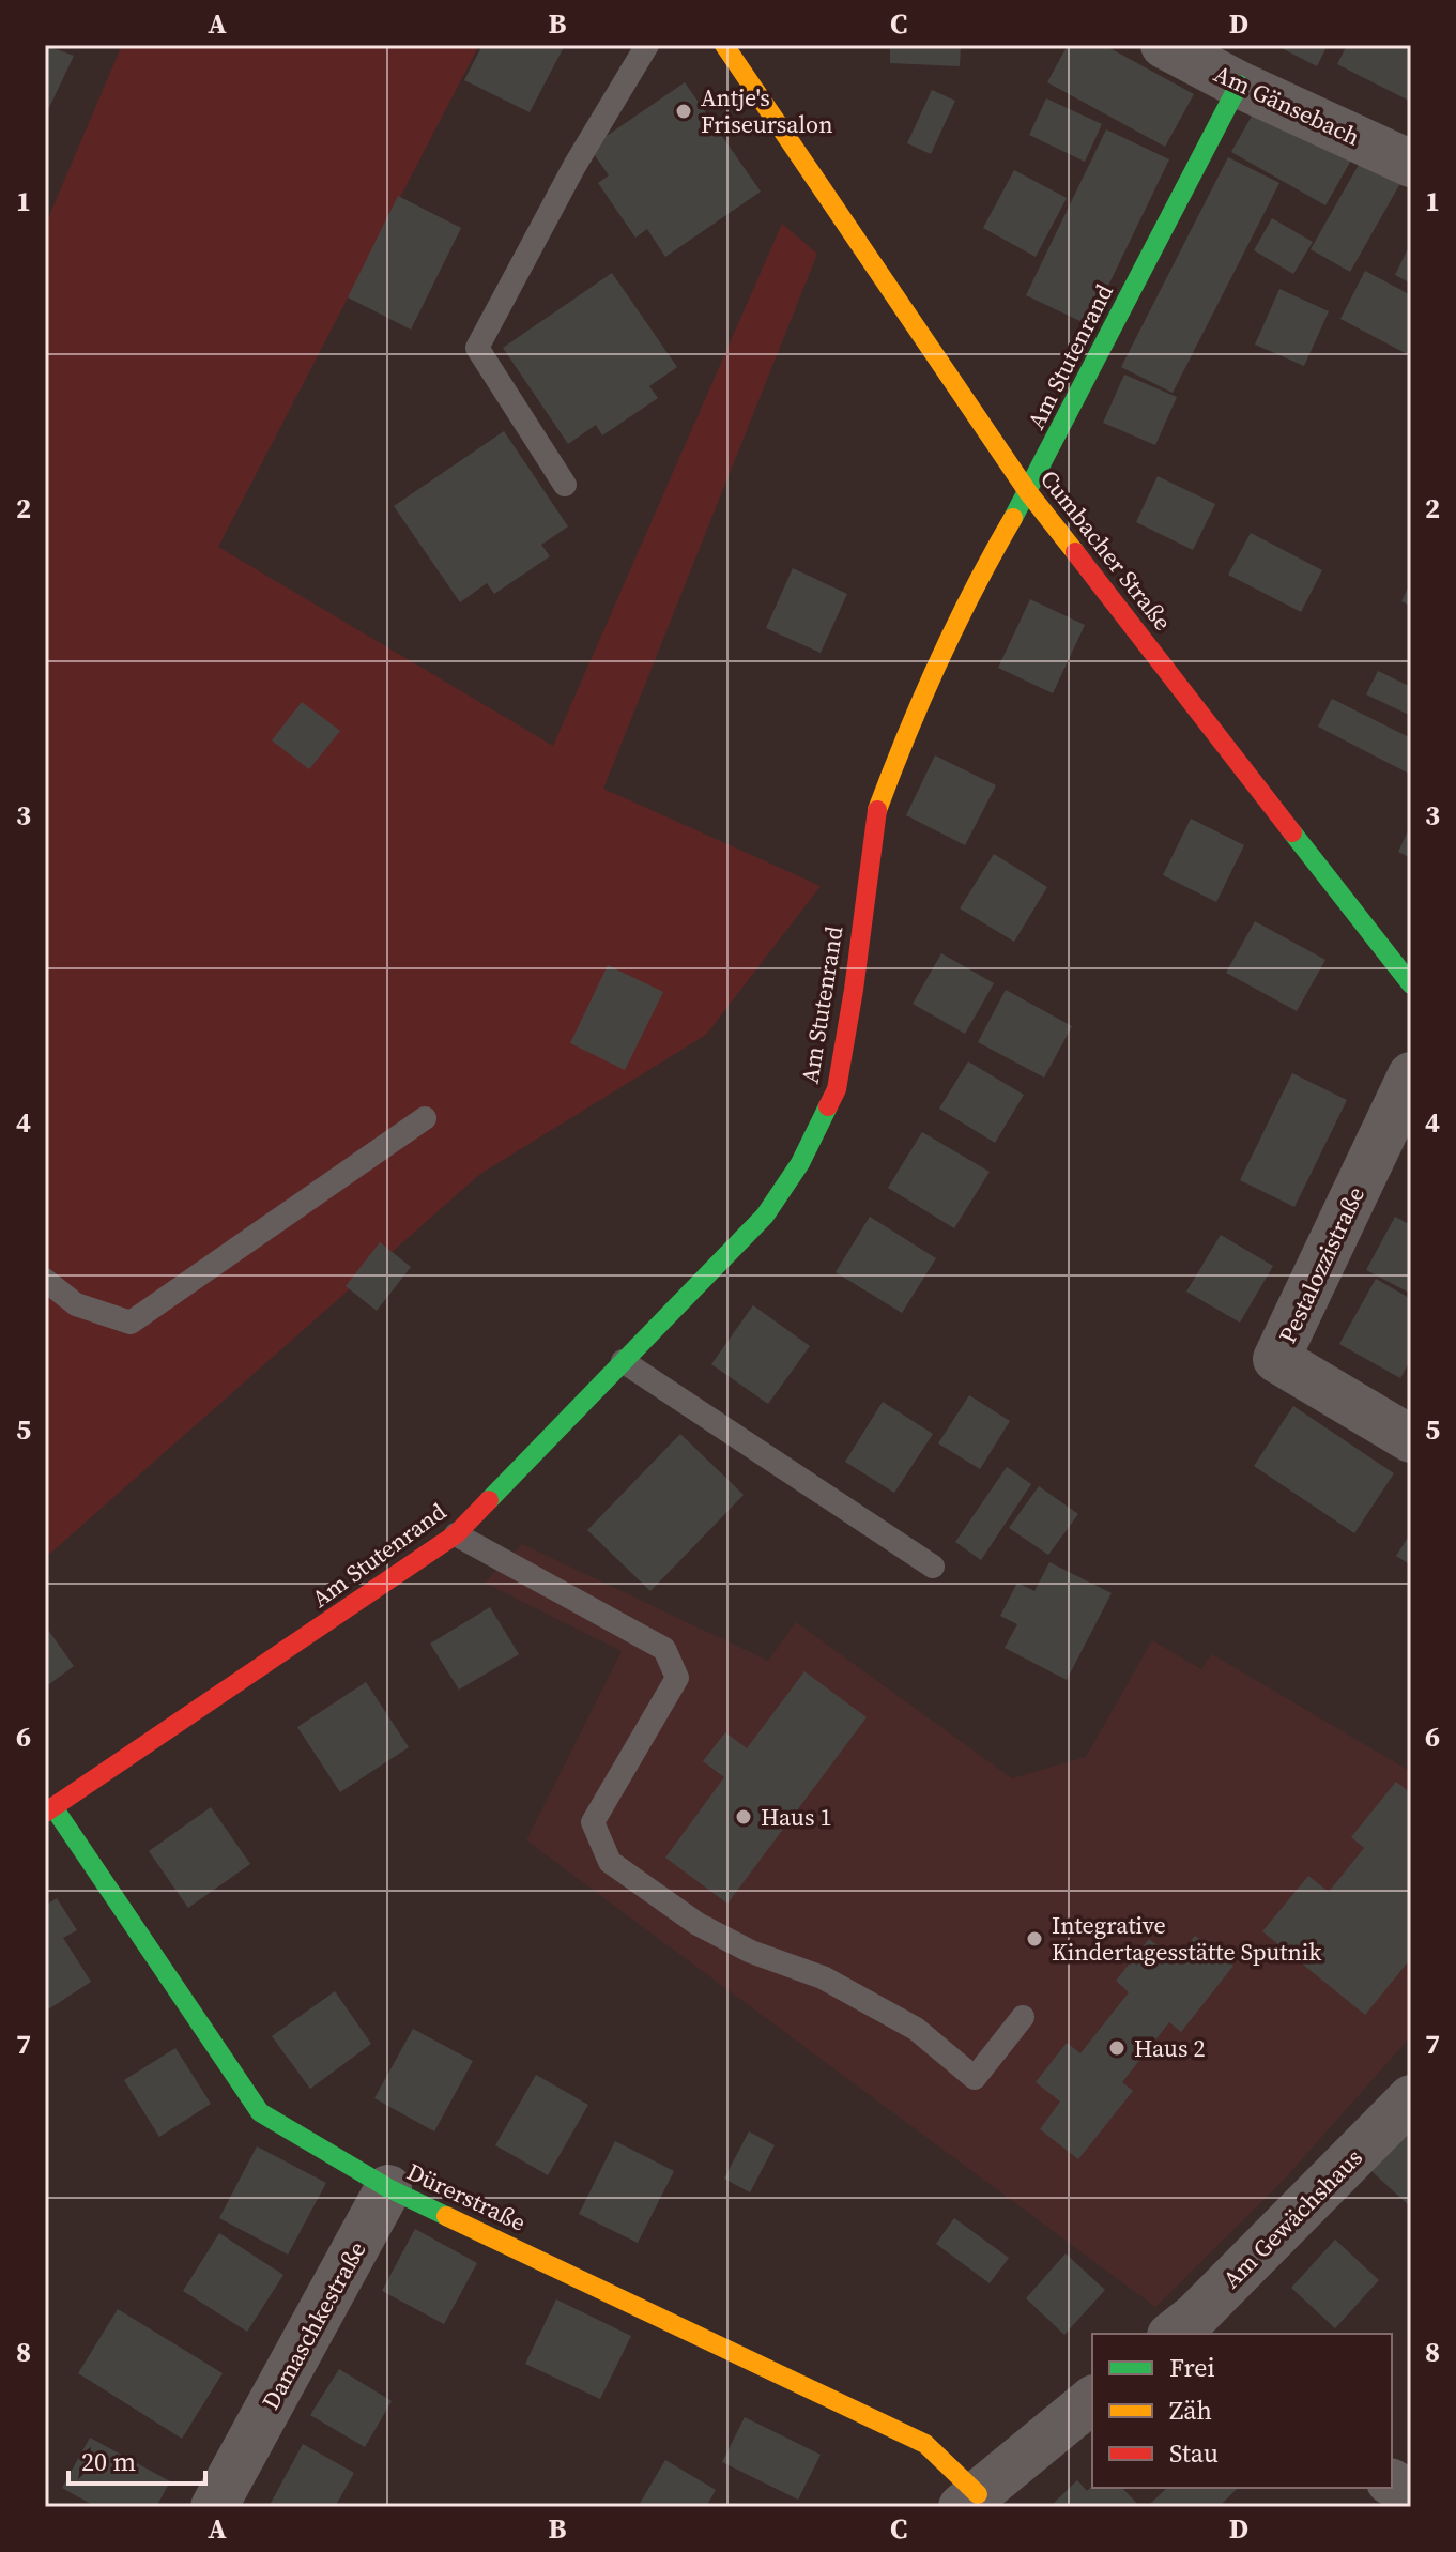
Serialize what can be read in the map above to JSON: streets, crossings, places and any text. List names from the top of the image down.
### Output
{
  "streets": {
    "street": [
      "Am Gänsebach",
      "Am Stutenrand",
      "Cumbacher Straße",
      "Pestalozzistraße",
      "Dürerstraße",
      "Am Gewächshaus",
      "Damaschkestraße"
    ]
  },
  "crossings": [
    ["Am Gänsebach", "Am Stutenrand"],
    ["Am Stutenrand", "Cumbacher Straße"],
    ["Am Stutenrand", "Dürerstraße"],
    ["Dürerstraße", "Damaschkestraße"]
  ],
  "places": [
    "Antje's Friseursalon",
    "Haus 1",
    "Integrative Kindertagesstätte Sputnik",
    "Haus 2"
  ],
  "legend": ["Frei", "Zäh", "Stau"],
  "scale_bar": "20 m",
  "grid": {
    "columns": [
      "A",
      "B",
      "C",
      "D"
    ],
    "rows": [
      "1",
      "2",
      "3",
      "4",
      "5",
      "6",
      "7",
      "8"
    ]
  }
}
